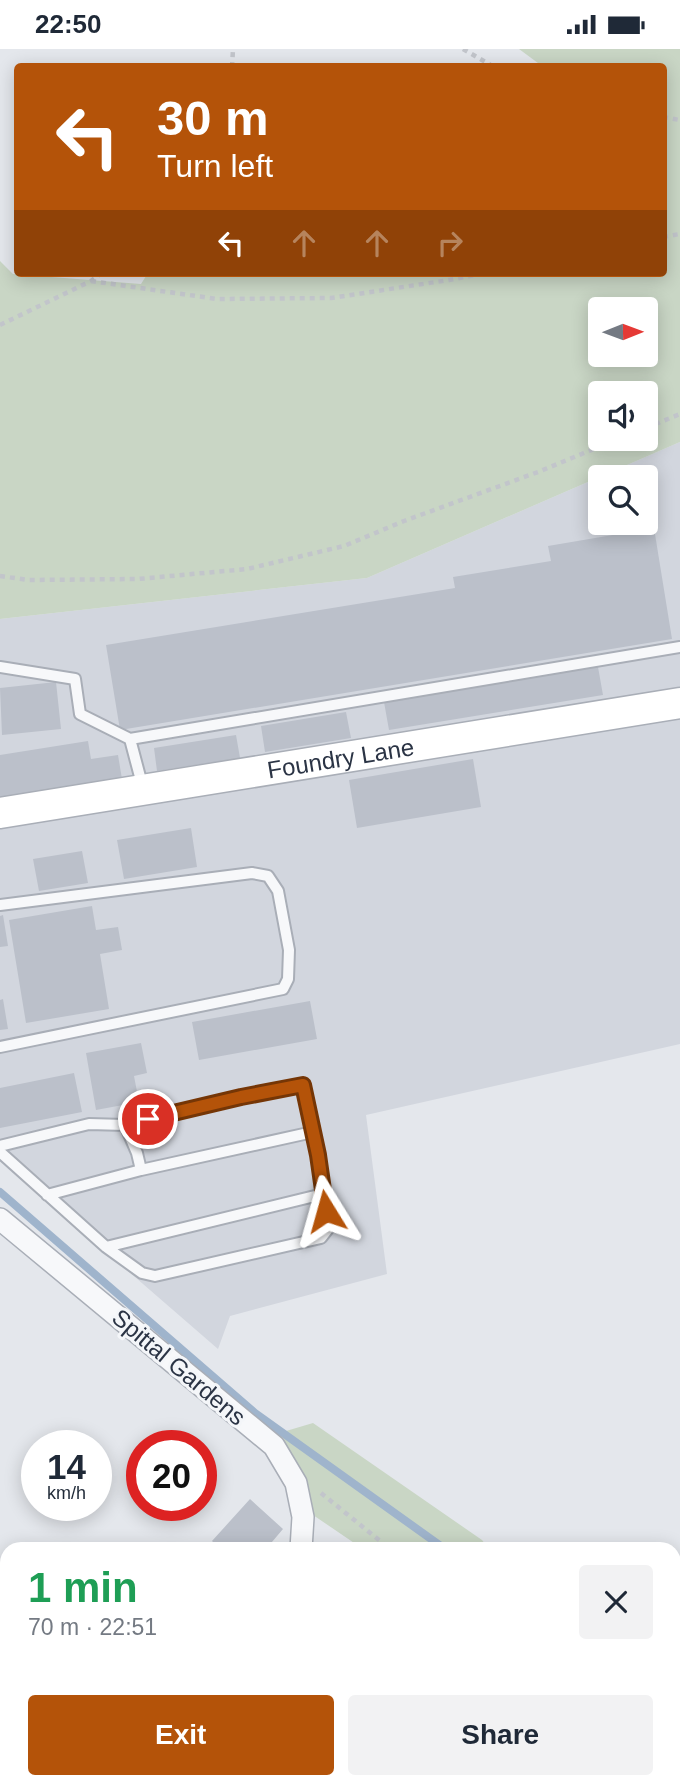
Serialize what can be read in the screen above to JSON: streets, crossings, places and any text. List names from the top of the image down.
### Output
{
  "streets": {
    "street": ["Foundry Lane", "Spittal Gardens"]
  },
  "north": "right",
  "page": {
    "status": "22:50",
    "turn": ["30 m", "Turn left"],
    "speed": "14 km/h",
    "limit": "20",
    "heading": ["1 min", "70 m · 22:51"],
    "buttons": ["Exit", "Share"]
  }
}
